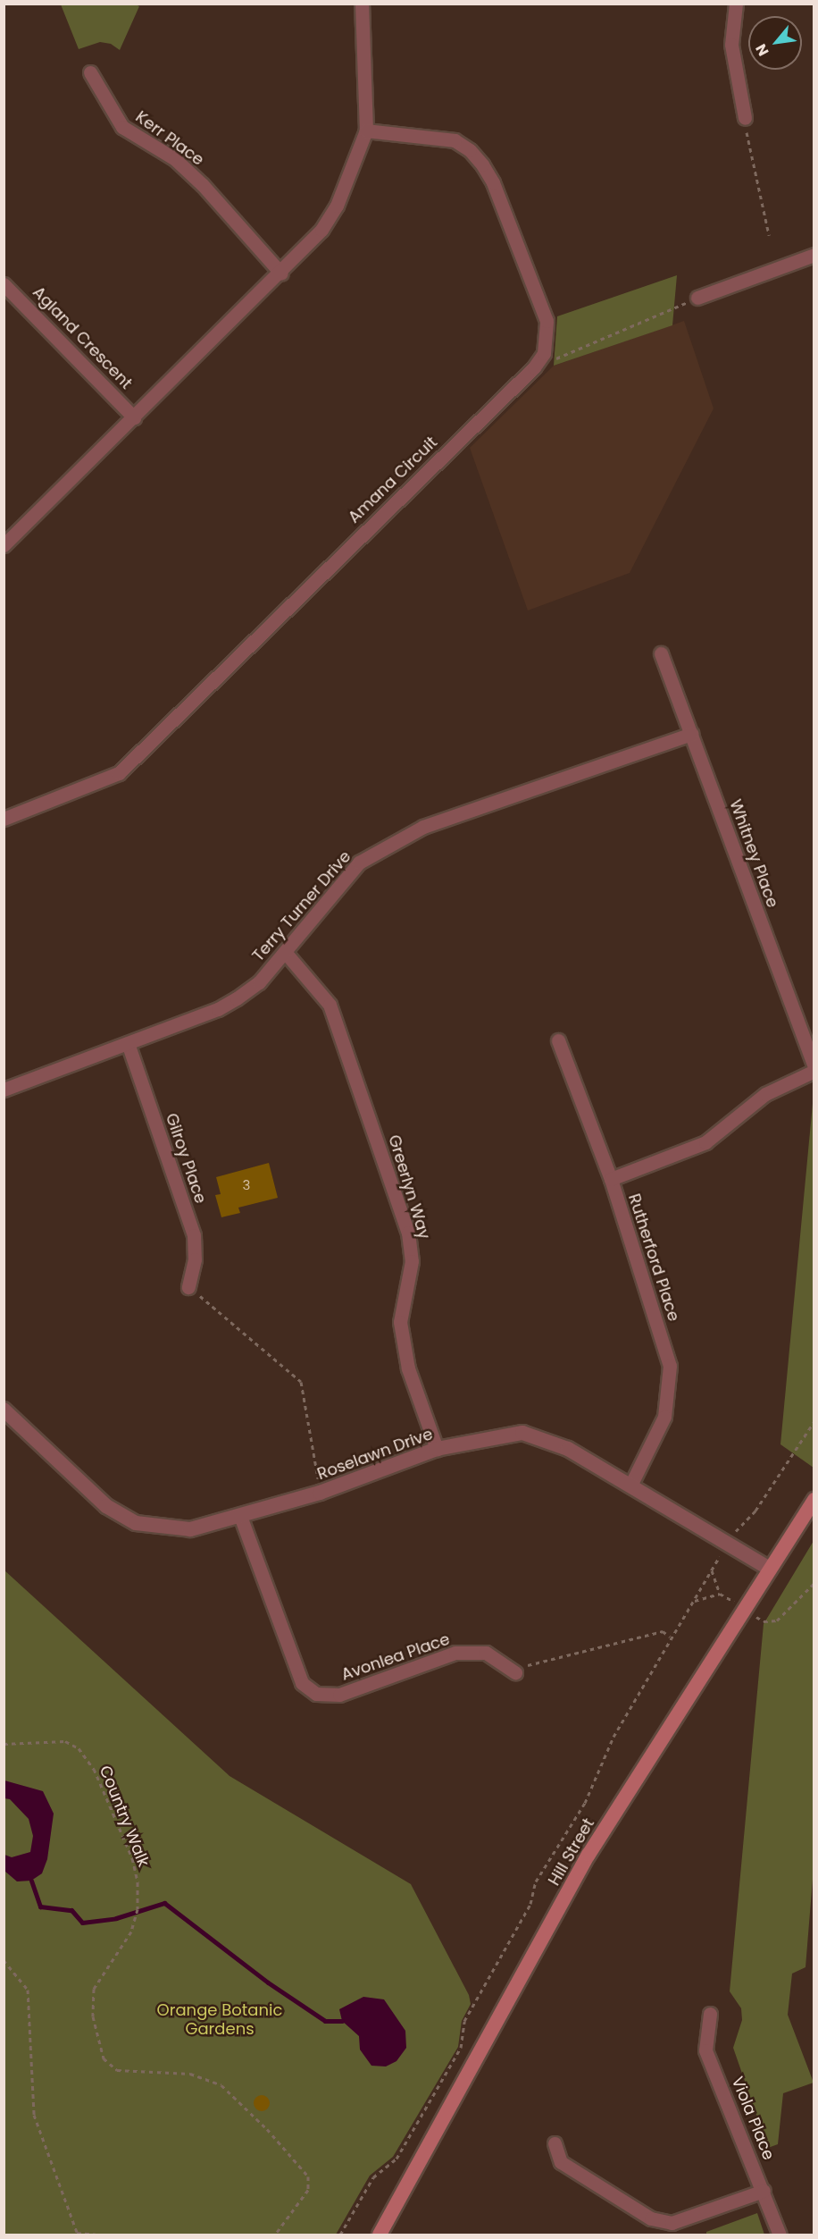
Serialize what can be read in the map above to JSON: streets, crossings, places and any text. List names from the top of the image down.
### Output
{
  "streets": {
    "main road": ["Hill Street"],
    "street": [
      "Kerr Place",
      "Agland Crescent",
      "Amana Circuit",
      "Whitney Place",
      "Terry Turner Drive",
      "Gilroy Place",
      "Greerlyn Way",
      "Rutherford Place",
      "Roselawn Drive",
      "Avonlea Place",
      "Viola Place"
    ],
    "path": ["Country Walk"]
  },
  "crossings": [
    ["Whitney Place", "Terry Turner Drive"],
    ["Terry Turner Drive", "Gilroy Place"],
    ["Terry Turner Drive", "Greerlyn Way"],
    ["Greerlyn Way", "Roselawn Drive"],
    ["Rutherford Place", "Roselawn Drive"],
    ["Roselawn Drive", "Avonlea Place"],
    ["Roselawn Drive", "Hill Street"]
  ],
  "parks": ["Orange Botanic Gardens"],
  "house_numbers": ["3"],
  "north": "bottom left"
}
